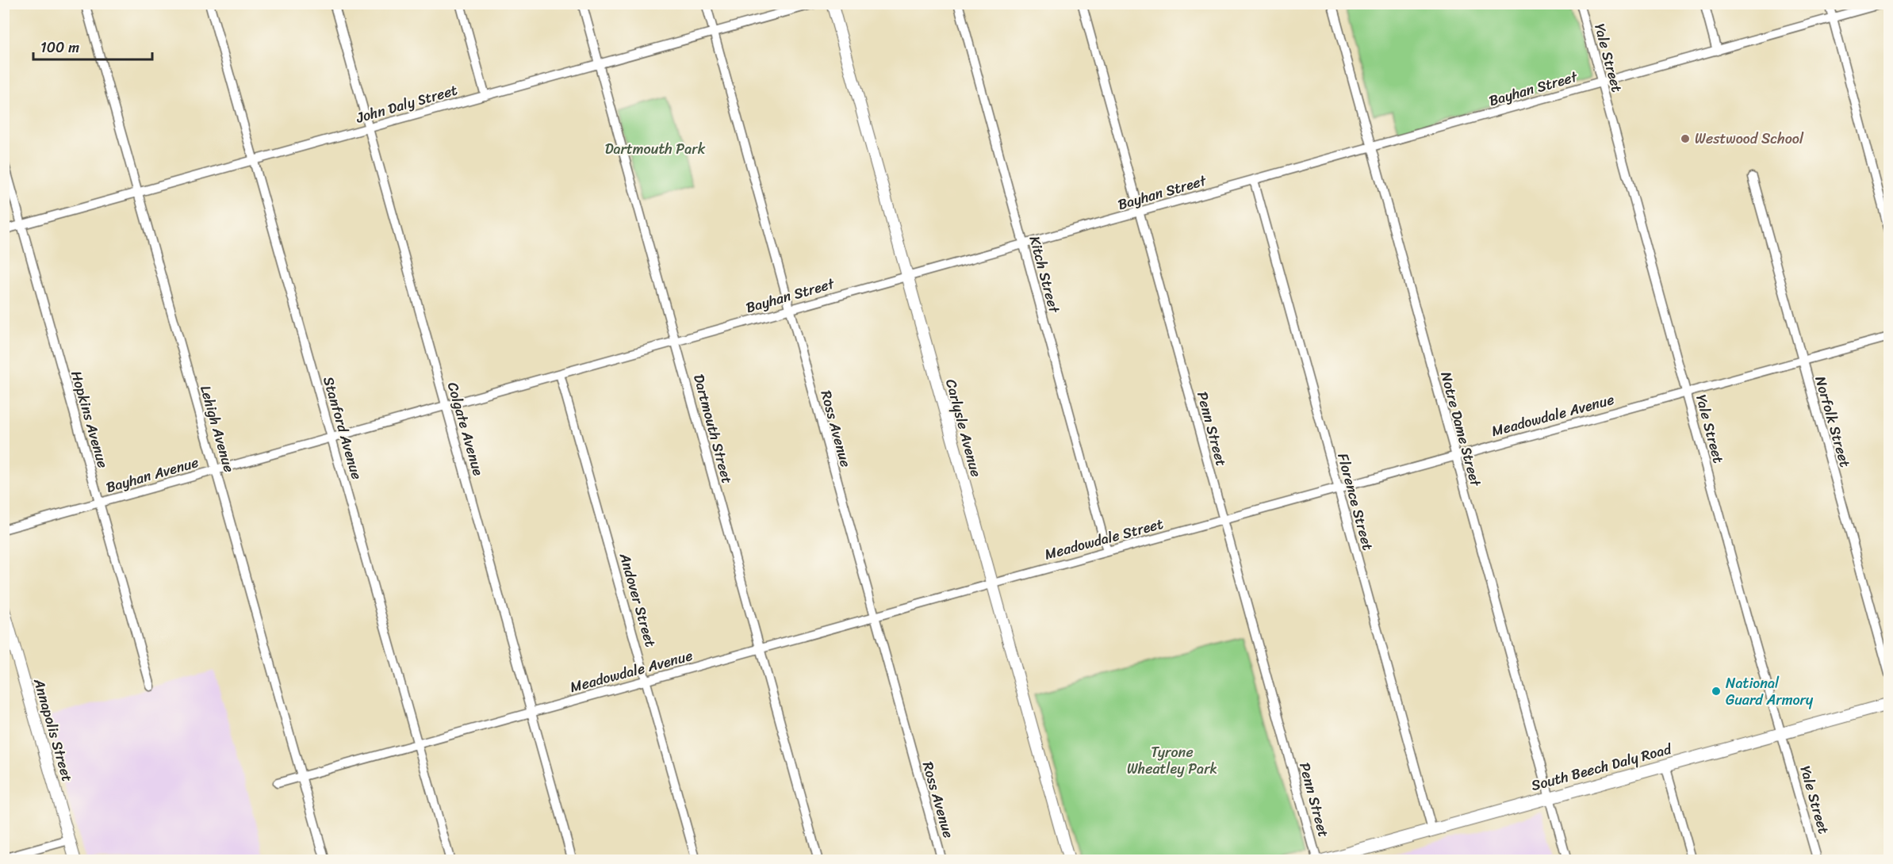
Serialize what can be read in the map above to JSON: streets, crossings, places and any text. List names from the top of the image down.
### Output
{
  "streets": {
    "main road": ["South Beech Daly Road"],
    "street": [
      "Yale Street",
      "Bayhan Street",
      "John Daly Street",
      "Kitch Street",
      "Meadowdale Avenue",
      "Hopkins Avenue",
      "Norfolk Street",
      "Stanford Avenue",
      "Carlysle Avenue",
      "Lehigh Avenue",
      "Colgate Avenue",
      "Dartmouth Street",
      "Ross Avenue",
      "Penn Street",
      "Notre Dame Street",
      "Bayhan Avenue",
      "Florence Street",
      "Meadowdale Street",
      "Andover Street",
      "Annapolis Street"
    ]
  },
  "crossings": [
    ["Yale Street", "Bayhan Street"],
    ["Yale Street", "Meadowdale Avenue"],
    ["Yale Street", "South Beech Daly Road"],
    ["Bayhan Street", "Kitch Street"],
    ["Bayhan Street", "Carlysle Avenue"],
    ["Bayhan Street", "Colgate Avenue"],
    ["Bayhan Street", "Dartmouth Street"],
    ["Bayhan Street", "Ross Avenue"],
    ["Bayhan Street", "Penn Street"],
    ["Bayhan Street", "Notre Dame Street"],
    ["Bayhan Street", "Bayhan Avenue"],
    ["Bayhan Street", "Florence Street"],
    ["Bayhan Street", "Andover Street"],
    ["John Daly Street", "Hopkins Avenue"],
    ["John Daly Street", "Stanford Avenue"],
    ["John Daly Street", "Lehigh Avenue"],
    ["John Daly Street", "Colgate Avenue"],
    ["John Daly Street", "Dartmouth Street"],
    ["John Daly Street", "Ross Avenue"],
    ["Kitch Street", "Meadowdale Street"],
    ["Meadowdale Avenue", "Norfolk Street"],
    ["Meadowdale Avenue", "Stanford Avenue"],
    ["Meadowdale Avenue", "Carlysle Avenue"],
    ["Meadowdale Avenue", "Lehigh Avenue"],
    ["Meadowdale Avenue", "Colgate Avenue"],
    ["Meadowdale Avenue", "Dartmouth Street"],
    ["Meadowdale Avenue", "Ross Avenue"],
    ["Meadowdale Avenue", "Penn Street"],
    ["Meadowdale Avenue", "Notre Dame Street"],
    ["Meadowdale Avenue", "Florence Street"],
    ["Meadowdale Avenue", "Meadowdale Street"],
    ["Meadowdale Avenue", "Andover Street"],
    ["Hopkins Avenue", "Bayhan Avenue"],
    ["Stanford Avenue", "Bayhan Avenue"],
    ["Carlysle Avenue", "Meadowdale Street"],
    ["Lehigh Avenue", "Bayhan Avenue"],
    ["Colgate Avenue", "Bayhan Avenue"],
    ["Penn Street", "Meadowdale Street"],
    ["Notre Dame Street", "South Beech Daly Road"],
    ["Florence Street", "South Beech Daly Road"]
  ],
  "parks": ["Dartmouth Park", "Tyrone Wheatley Park"],
  "places": ["Westwood School", "National Guard Armory"],
  "scale_bar": "100 m"
}
